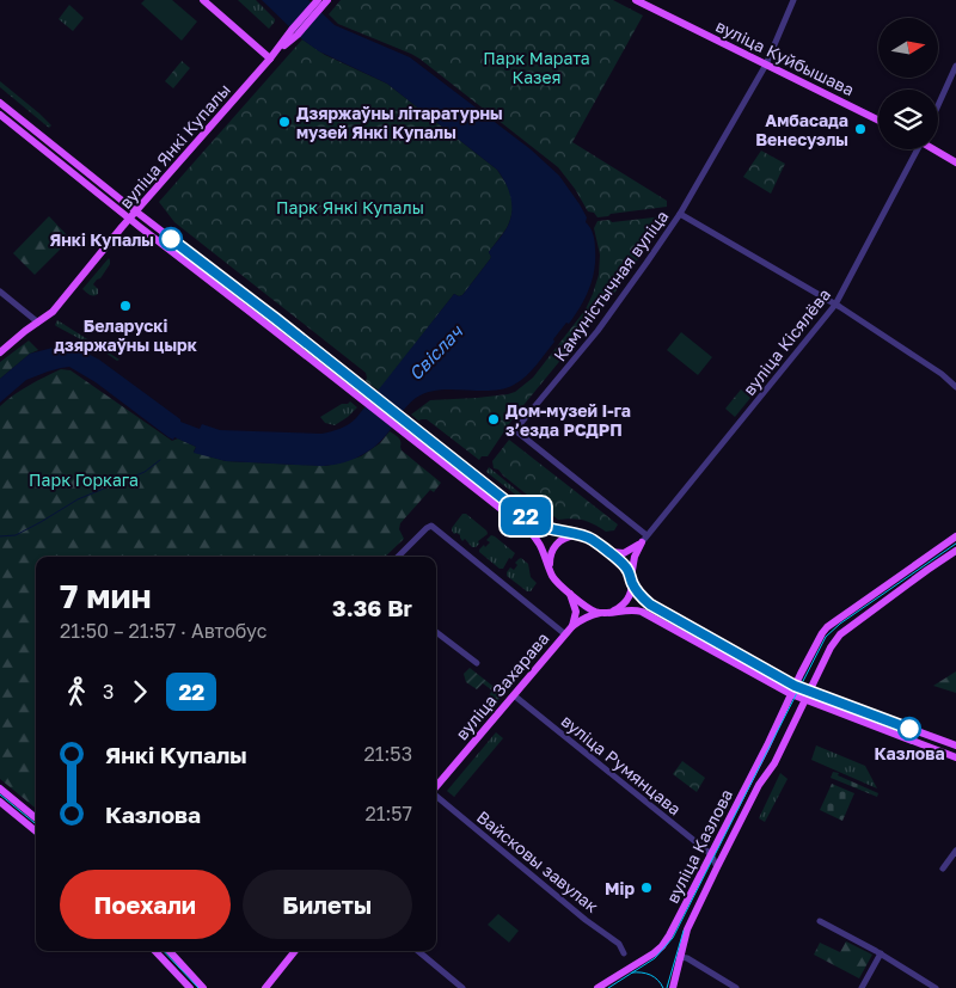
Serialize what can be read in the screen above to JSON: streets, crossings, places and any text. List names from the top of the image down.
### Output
{
  "streets": {
    "main road": [
      "вуліца Куйбышава",
      "вуліца Янкі Купалы",
      "вуліца Захарава",
      "вуліца Казлова"
    ],
    "street": [
      "Камуністычная вуліца",
      "вуліца Кісялёва",
      "вуліца Румянцава",
      "Вайсковы завулак"
    ]
  },
  "crossings": [
    ["вуліца Куйбышава", "Камуністычная вуліца"],
    ["Камуністычная вуліца", "вуліца Кісялёва"],
    ["вуліца Захарава", "вуліца Румянцава"],
    ["вуліца Румянцава", "вуліца Казлова"],
    ["вуліца Казлова", "Вайсковы завулак"]
  ],
  "water": ["Свіслач"],
  "parks": ["Парк Марата Казея", "Парк Янкі Купалы", "Парк Горкага"],
  "places": [
    "Дзяржаўны літаратурны музей Янкі Купалы",
    "Амбасада Венесуэлы",
    "Янкі Купалы",
    "Беларускі дзяржаўны цырк",
    "Дом-музей I-га зʼезда РСДРП",
    "Казлова",
    "Мір"
  ],
  "lines": ["bus line 22"],
  "north": "right",
  "page": {
    "on_map": "22",
    "heading": ["7 мин", "21:50 – 21:57 · Автобус", "3.36 Br"],
    "legs": ["3", "22"],
    "list": [
      {
        "name": "Янкі Купалы",
        "value": "21:53"
      },
      {
        "name": "Казлова",
        "value": "21:57"
      }
    ],
    "buttons": ["Поехали", "Билеты"]
  }
}
